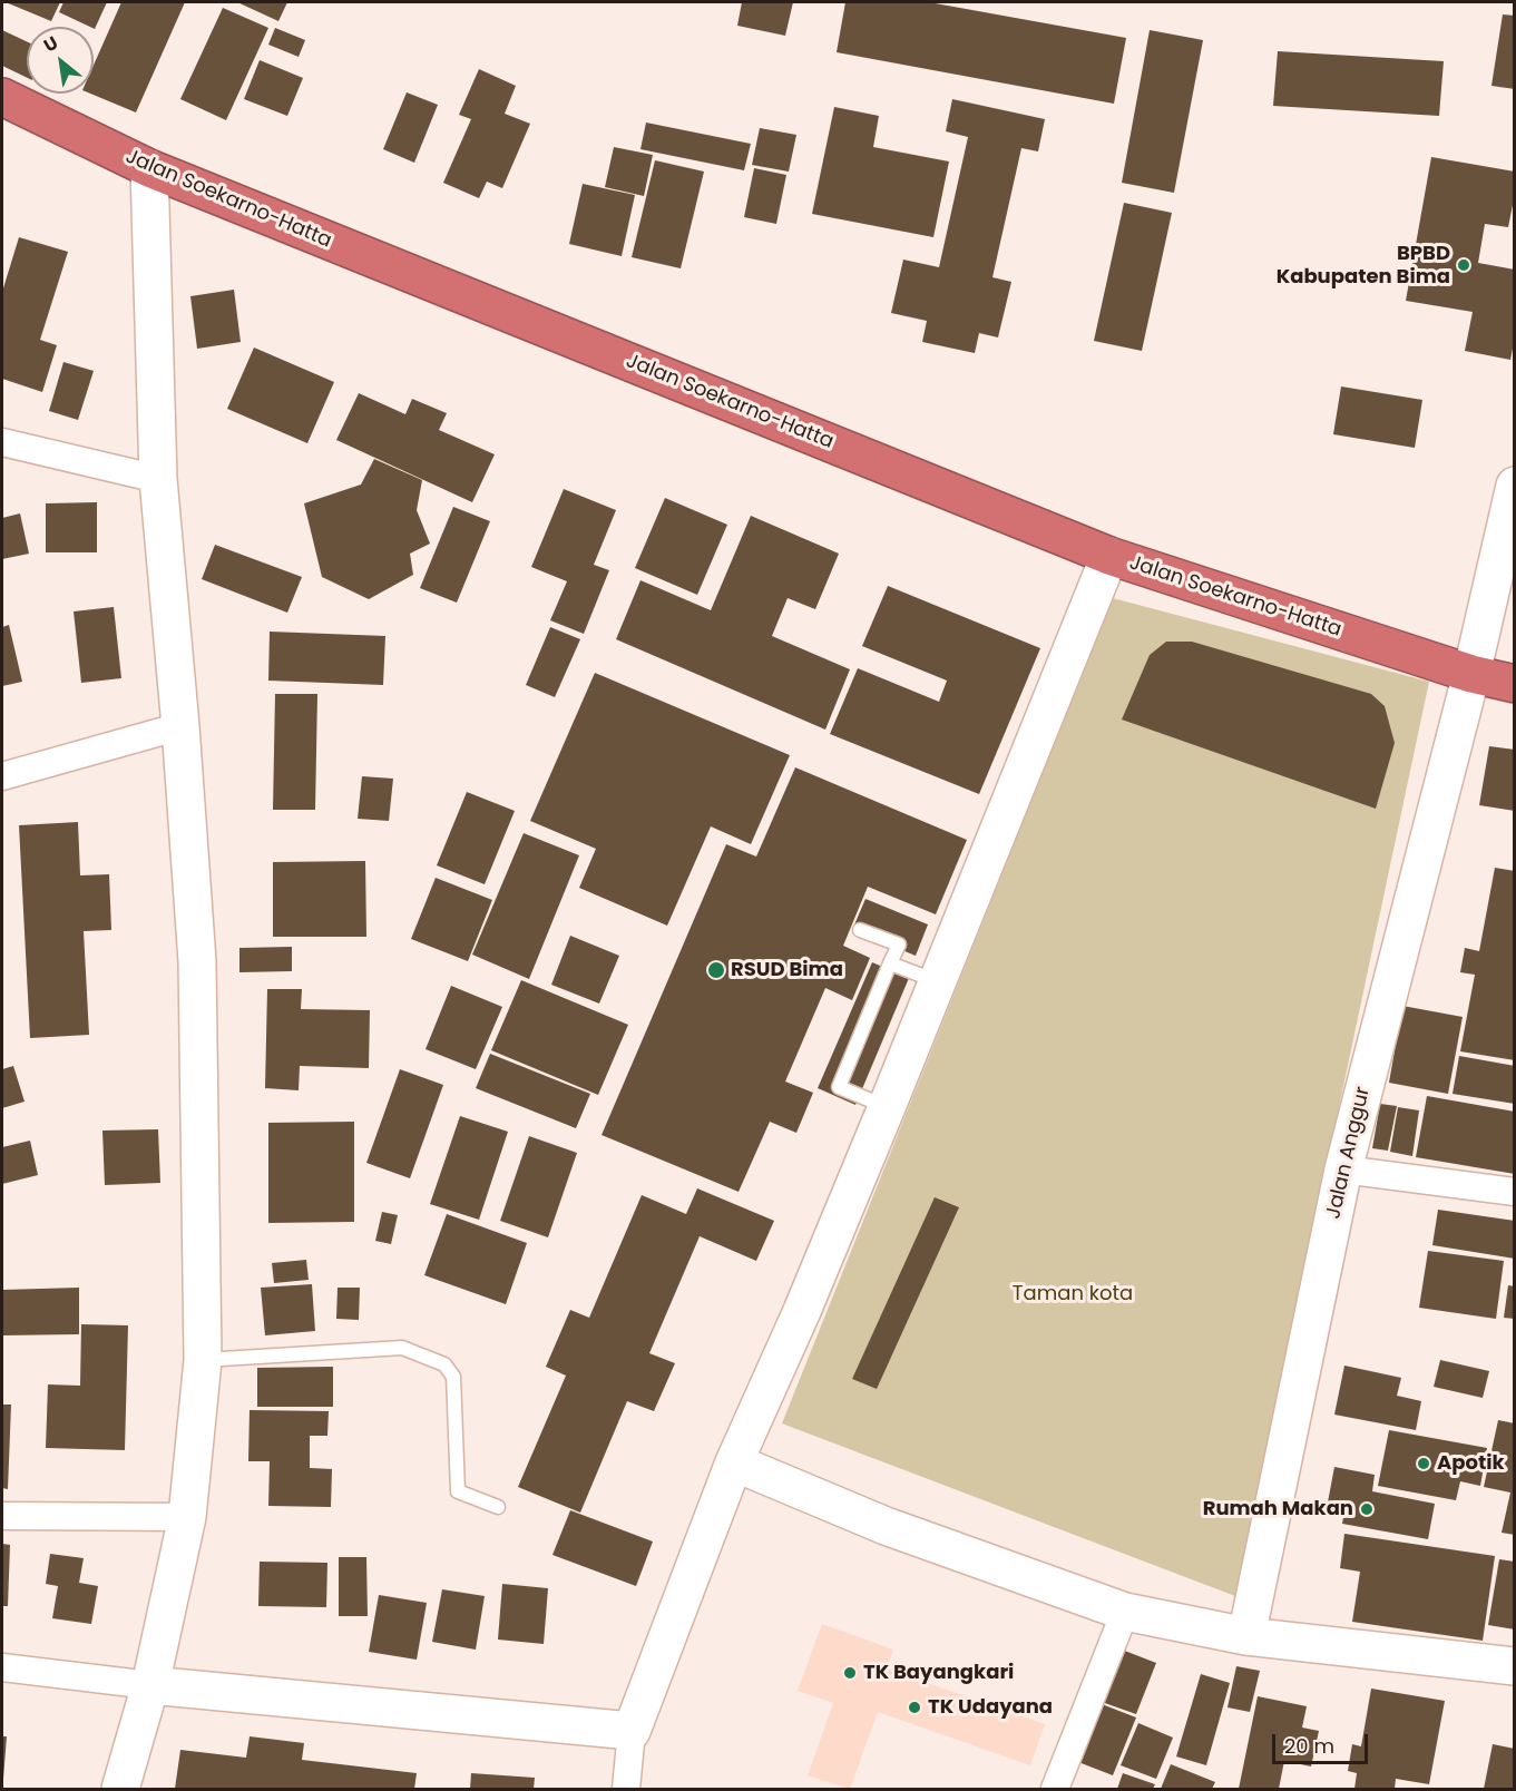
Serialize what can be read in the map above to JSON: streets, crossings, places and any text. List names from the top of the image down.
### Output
{
  "streets": {
    "highway": ["Jalan Soekarno-Hatta"],
    "street": ["Jalan Anggur"]
  },
  "crossings": [
    ["Jalan Soekarno-Hatta", "Jalan Anggur"]
  ],
  "parks": ["Taman kota"],
  "places": [
    "BPBD Kabupaten Bima",
    "RSUD Bima",
    "Apotik",
    "Rumah Makan",
    "TK Bayangkari",
    "TK Udayana"
  ],
  "scale_bar": "20 m",
  "north": "top left"
}
